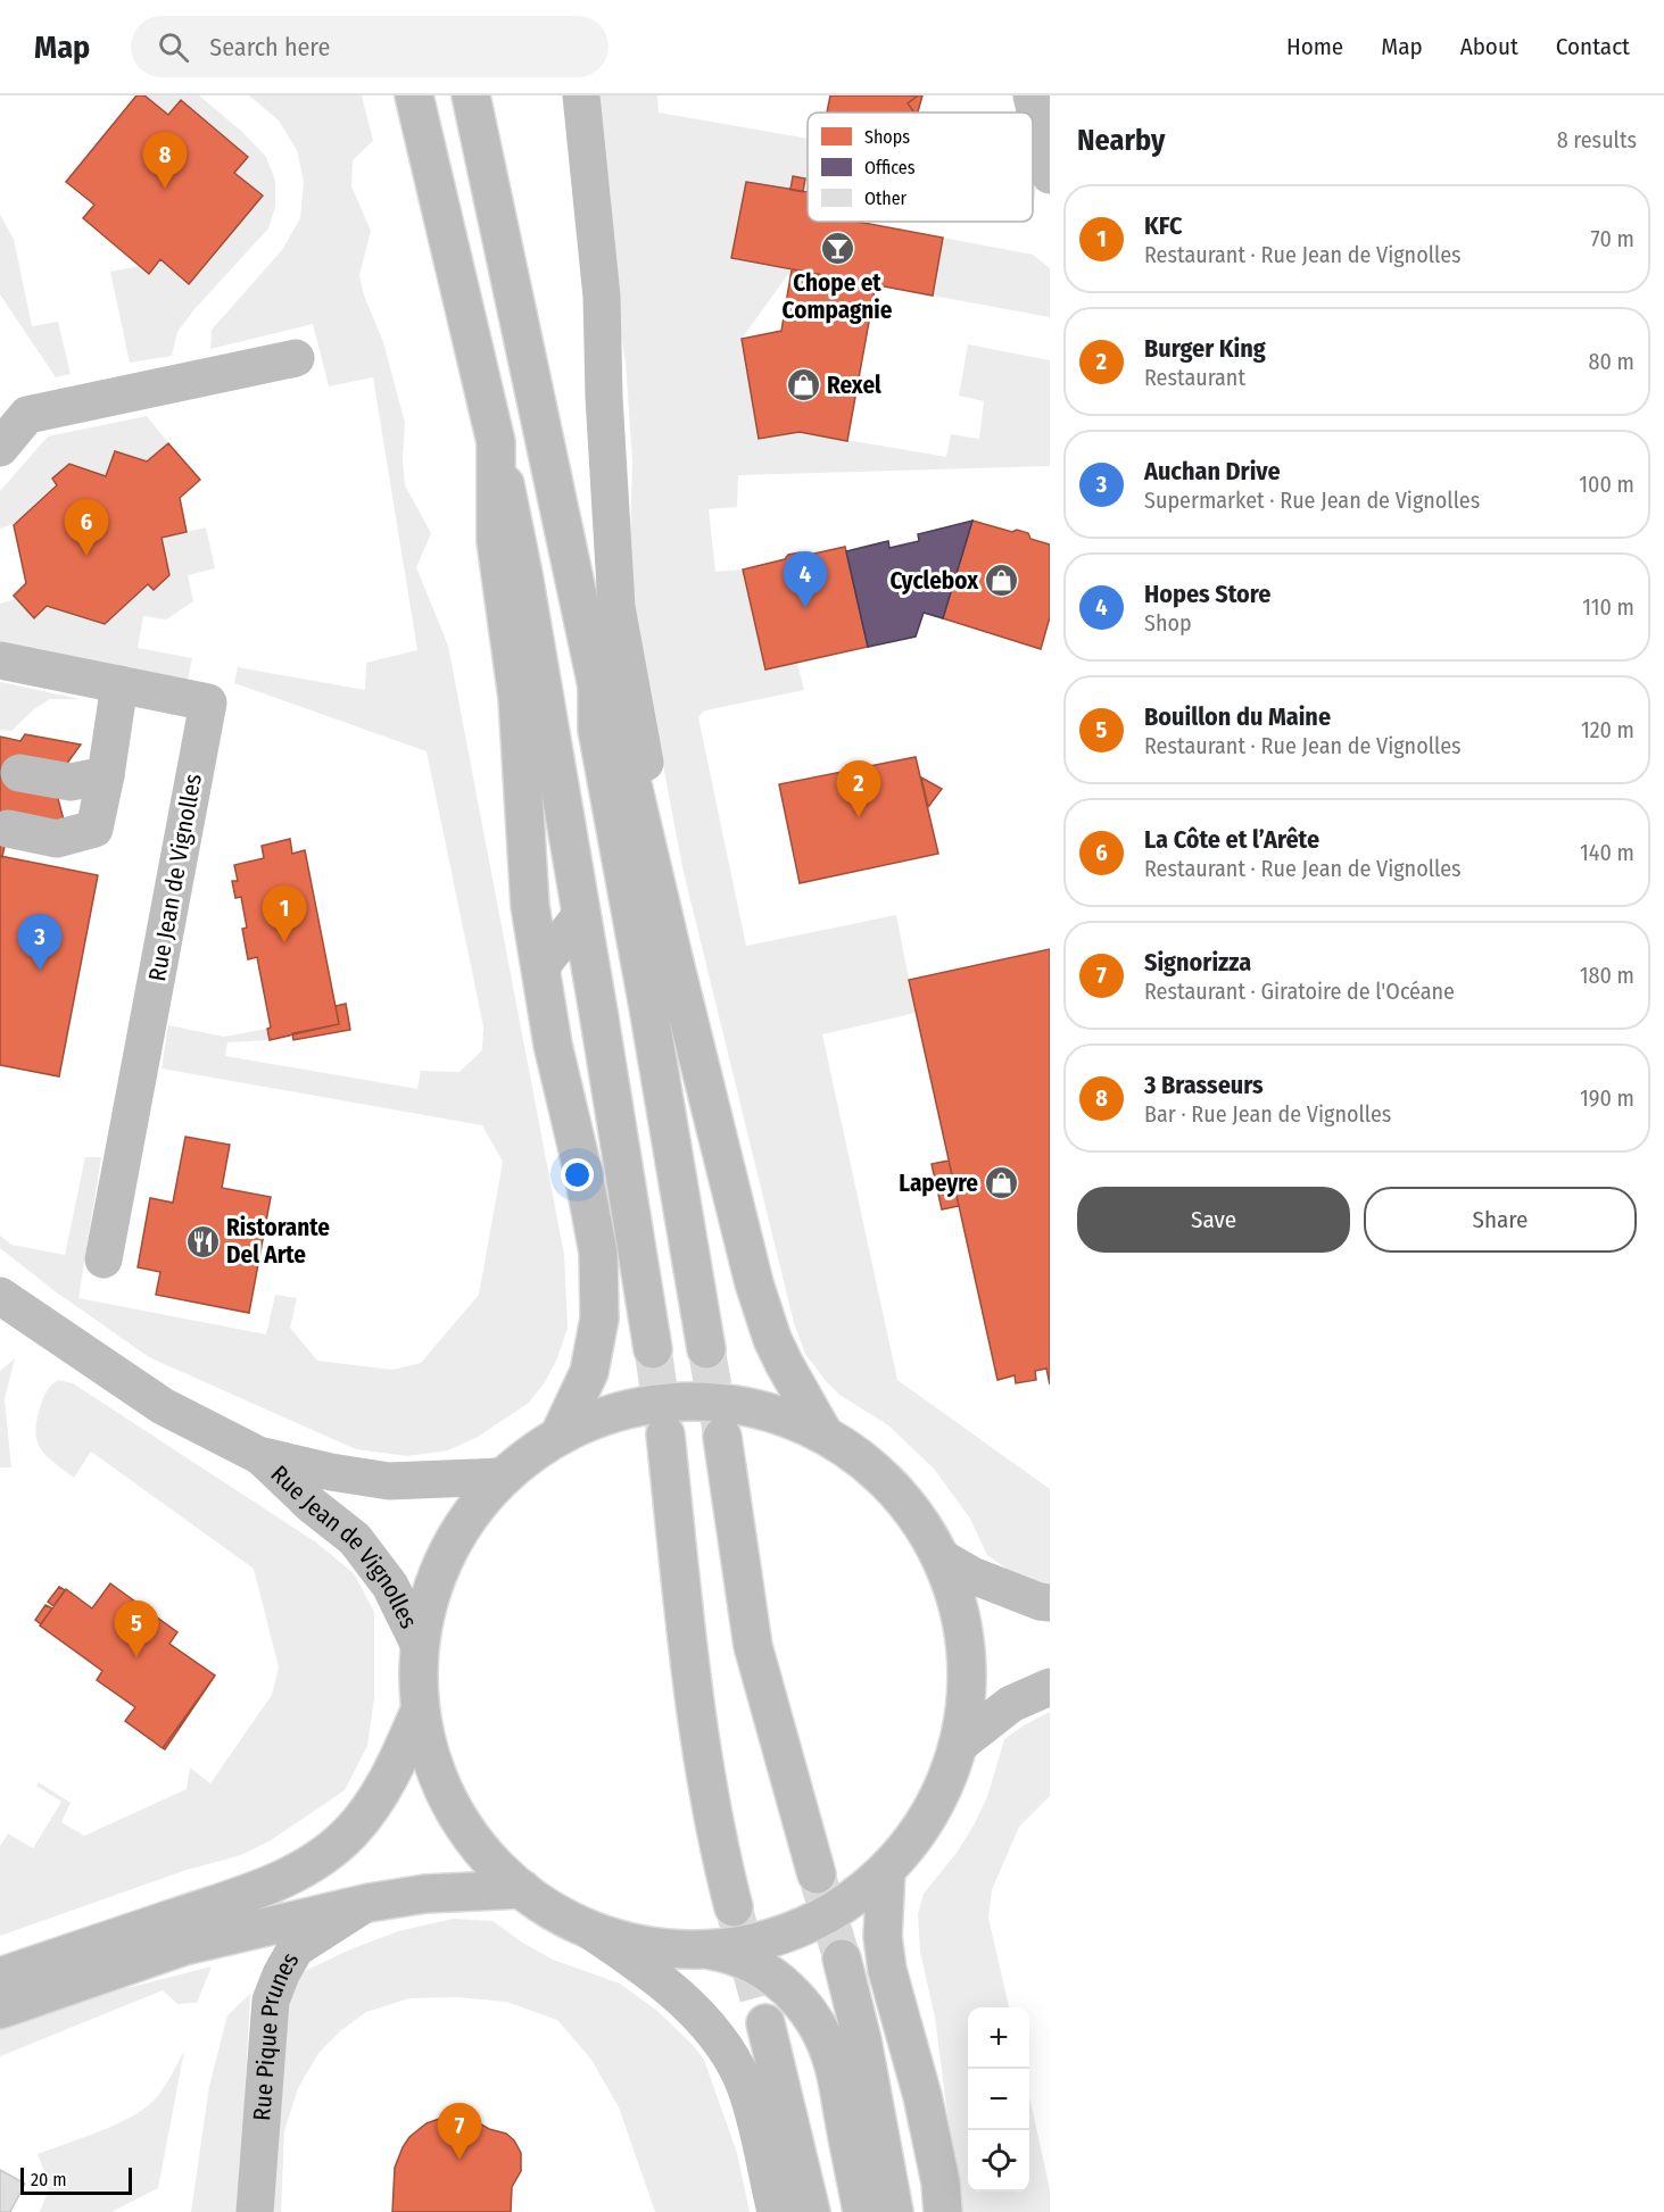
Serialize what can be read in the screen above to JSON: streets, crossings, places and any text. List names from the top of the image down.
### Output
{
  "streets": {
    "main road": ["Rue Jean de Vignolles", "Rue Pique Prunes"]
  },
  "places": {
    "bar": ["Chope et Compagnie"],
    "shop": ["Rexel", "Cyclebox", "Lapeyre"],
    "restaurant": ["Ristorante Del Arte"]
  },
  "legend": ["Shops", "Offices", "Other"],
  "scale_bar": "20 m",
  "page": {
    "header": "Map",
    "search": "Search here",
    "nav": [
      "Home",
      "Map",
      "About",
      "Contact"
    ],
    "heading": ["Nearby", "8 results"],
    "pins": [
      "8",
      "6",
      "4",
      "2",
      "1",
      "3",
      "5",
      "7"
    ],
    "list": [
      {
        "mark": "1",
        "name": "KFC",
        "note": "Restaurant · Rue Jean de Vignolles",
        "value": "70 m"
      },
      {
        "mark": "2",
        "name": "Burger King",
        "note": "Restaurant",
        "value": "80 m"
      },
      {
        "mark": "3",
        "name": "Auchan Drive",
        "note": "Supermarket · Rue Jean de Vignolles",
        "value": "100 m"
      },
      {
        "mark": "4",
        "name": "Hopes Store",
        "note": "Shop",
        "value": "110 m"
      },
      {
        "mark": "5",
        "name": "Bouillon du Maine",
        "note": "Restaurant · Rue Jean de Vignolles",
        "value": "120 m"
      },
      {
        "mark": "6",
        "name": "La Côte et l’Arête",
        "note": "Restaurant · Rue Jean de Vignolles",
        "value": "140 m"
      },
      {
        "mark": "7",
        "name": "Signorizza",
        "note": "Restaurant · Giratoire de l'Océane",
        "value": "180 m"
      },
      {
        "mark": "8",
        "name": "3 Brasseurs",
        "note": "Bar · Rue Jean de Vignolles",
        "value": "190 m"
      }
    ],
    "buttons": ["Save", "Share"],
    "map_buttons": ["+", "−"],
    "scale": "20 m"
  }
}
